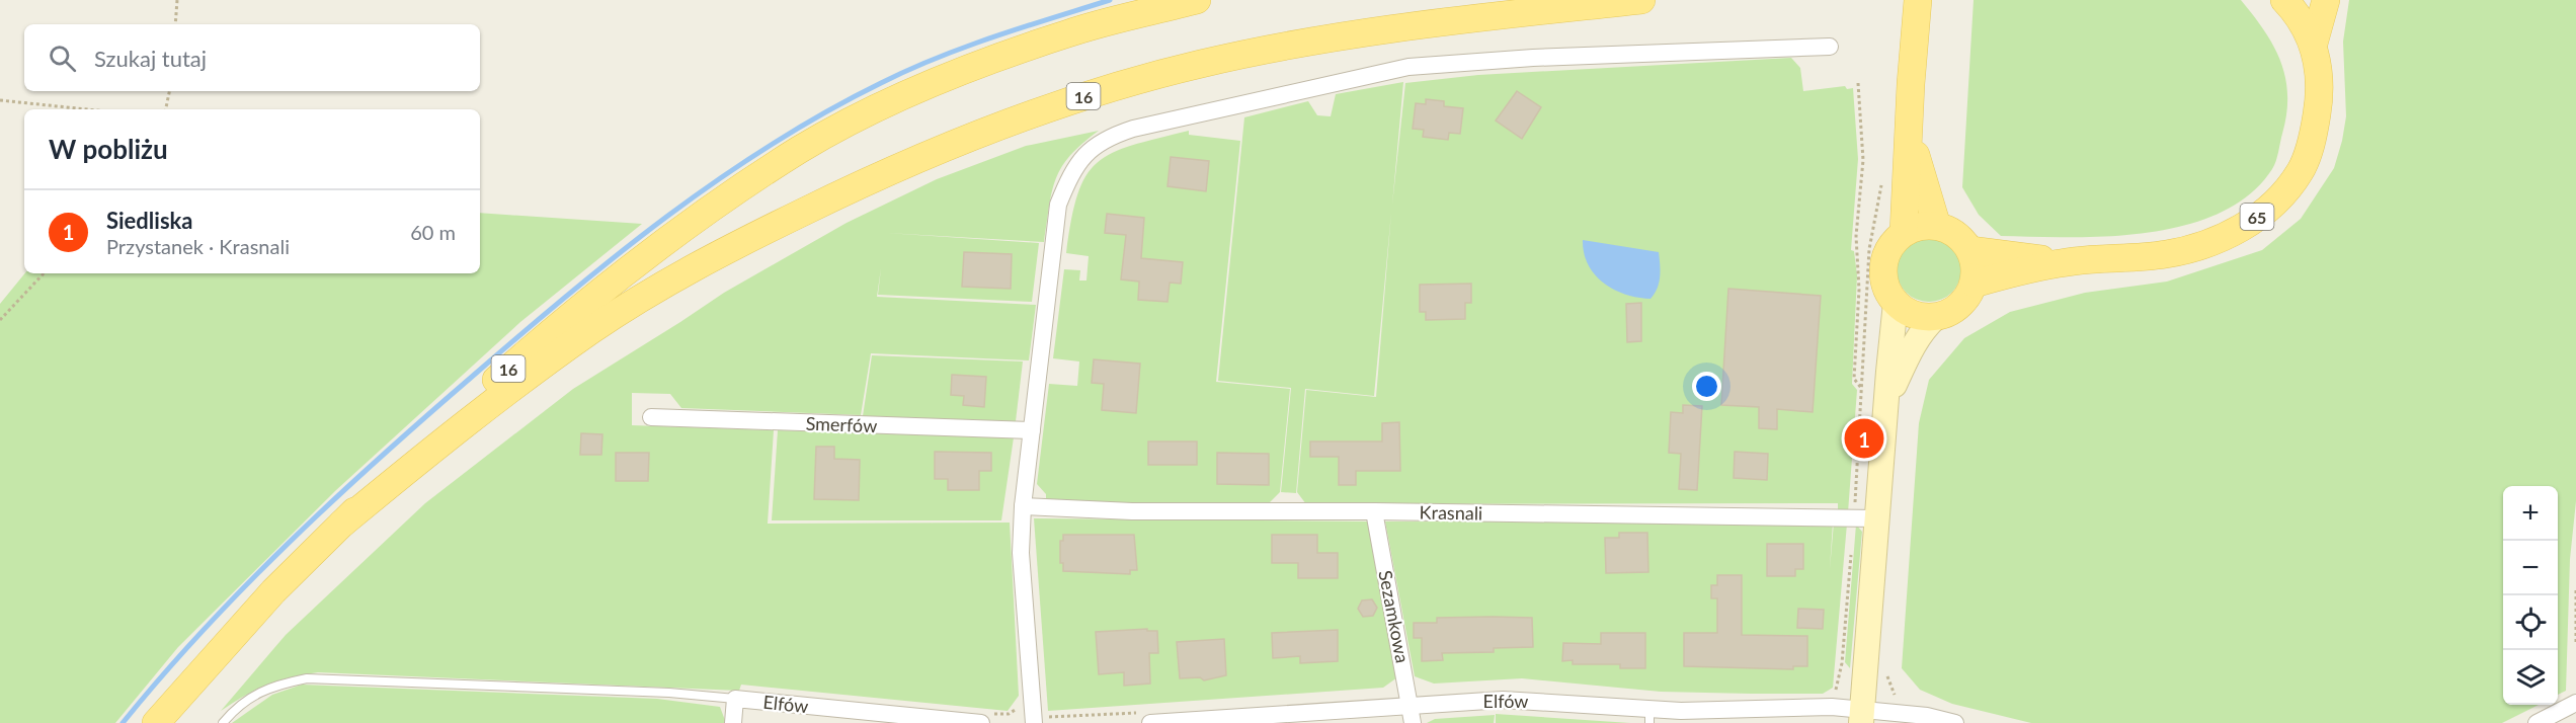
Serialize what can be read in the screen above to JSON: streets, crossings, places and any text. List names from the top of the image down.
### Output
{
  "streets": {
    "main road": ["16", "65"],
    "street": [
      "Smerfów",
      "Krasnali",
      "Sezamkowa",
      "Elfów"
    ]
  },
  "crossings": [
    ["Krasnali", "Sezamkowa"],
    ["Sezamkowa", "Elfów"]
  ],
  "page": {
    "search": "Szukaj tutaj",
    "heading": "W pobliżu",
    "list": [
      {
        "mark": "1",
        "name": "Siedliska",
        "note": "Przystanek · Krasnali",
        "value": "60 m"
      }
    ],
    "pins": "1",
    "map_buttons": ["+", "−"]
  }
}
